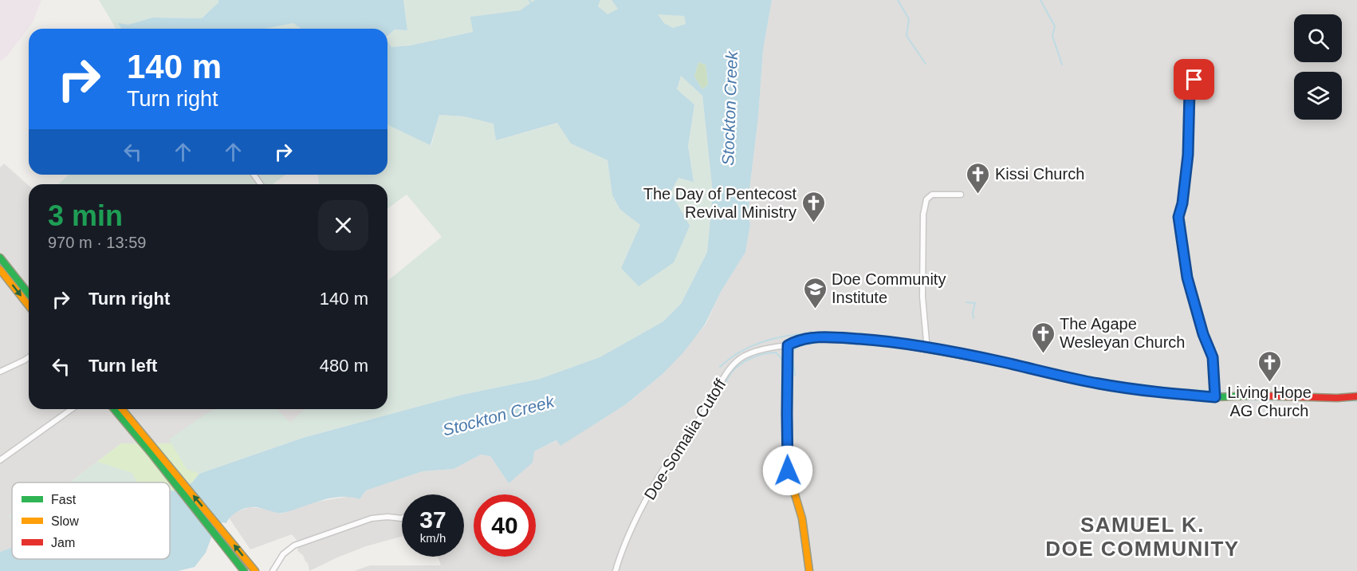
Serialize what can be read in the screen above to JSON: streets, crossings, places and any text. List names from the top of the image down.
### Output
{
  "streets": {
    "street": ["Doe-Somalia Cutoff"]
  },
  "districts": ["SAMUEL K. DOE COMMUNITY"],
  "water": ["Stockton Creek"],
  "places": {
    "church": [
      "Kissi Church",
      "The Day of Pentecost Revival Ministry",
      "The Agape Wesleyan Church",
      "Living Hope AG Church"
    ],
    "school or university": ["Doe Community Institute"]
  },
  "legend": ["Fast", "Slow", "Jam"],
  "page": {
    "turn": ["140 m", "Turn right"],
    "heading": ["3 min", "970 m · 13:59"],
    "list": [
      {
        "name": "Turn right",
        "value": "140 m"
      },
      {
        "name": "Turn left",
        "value": "480 m"
      }
    ],
    "speed": "37 km/h",
    "limit": "40"
  }
}
